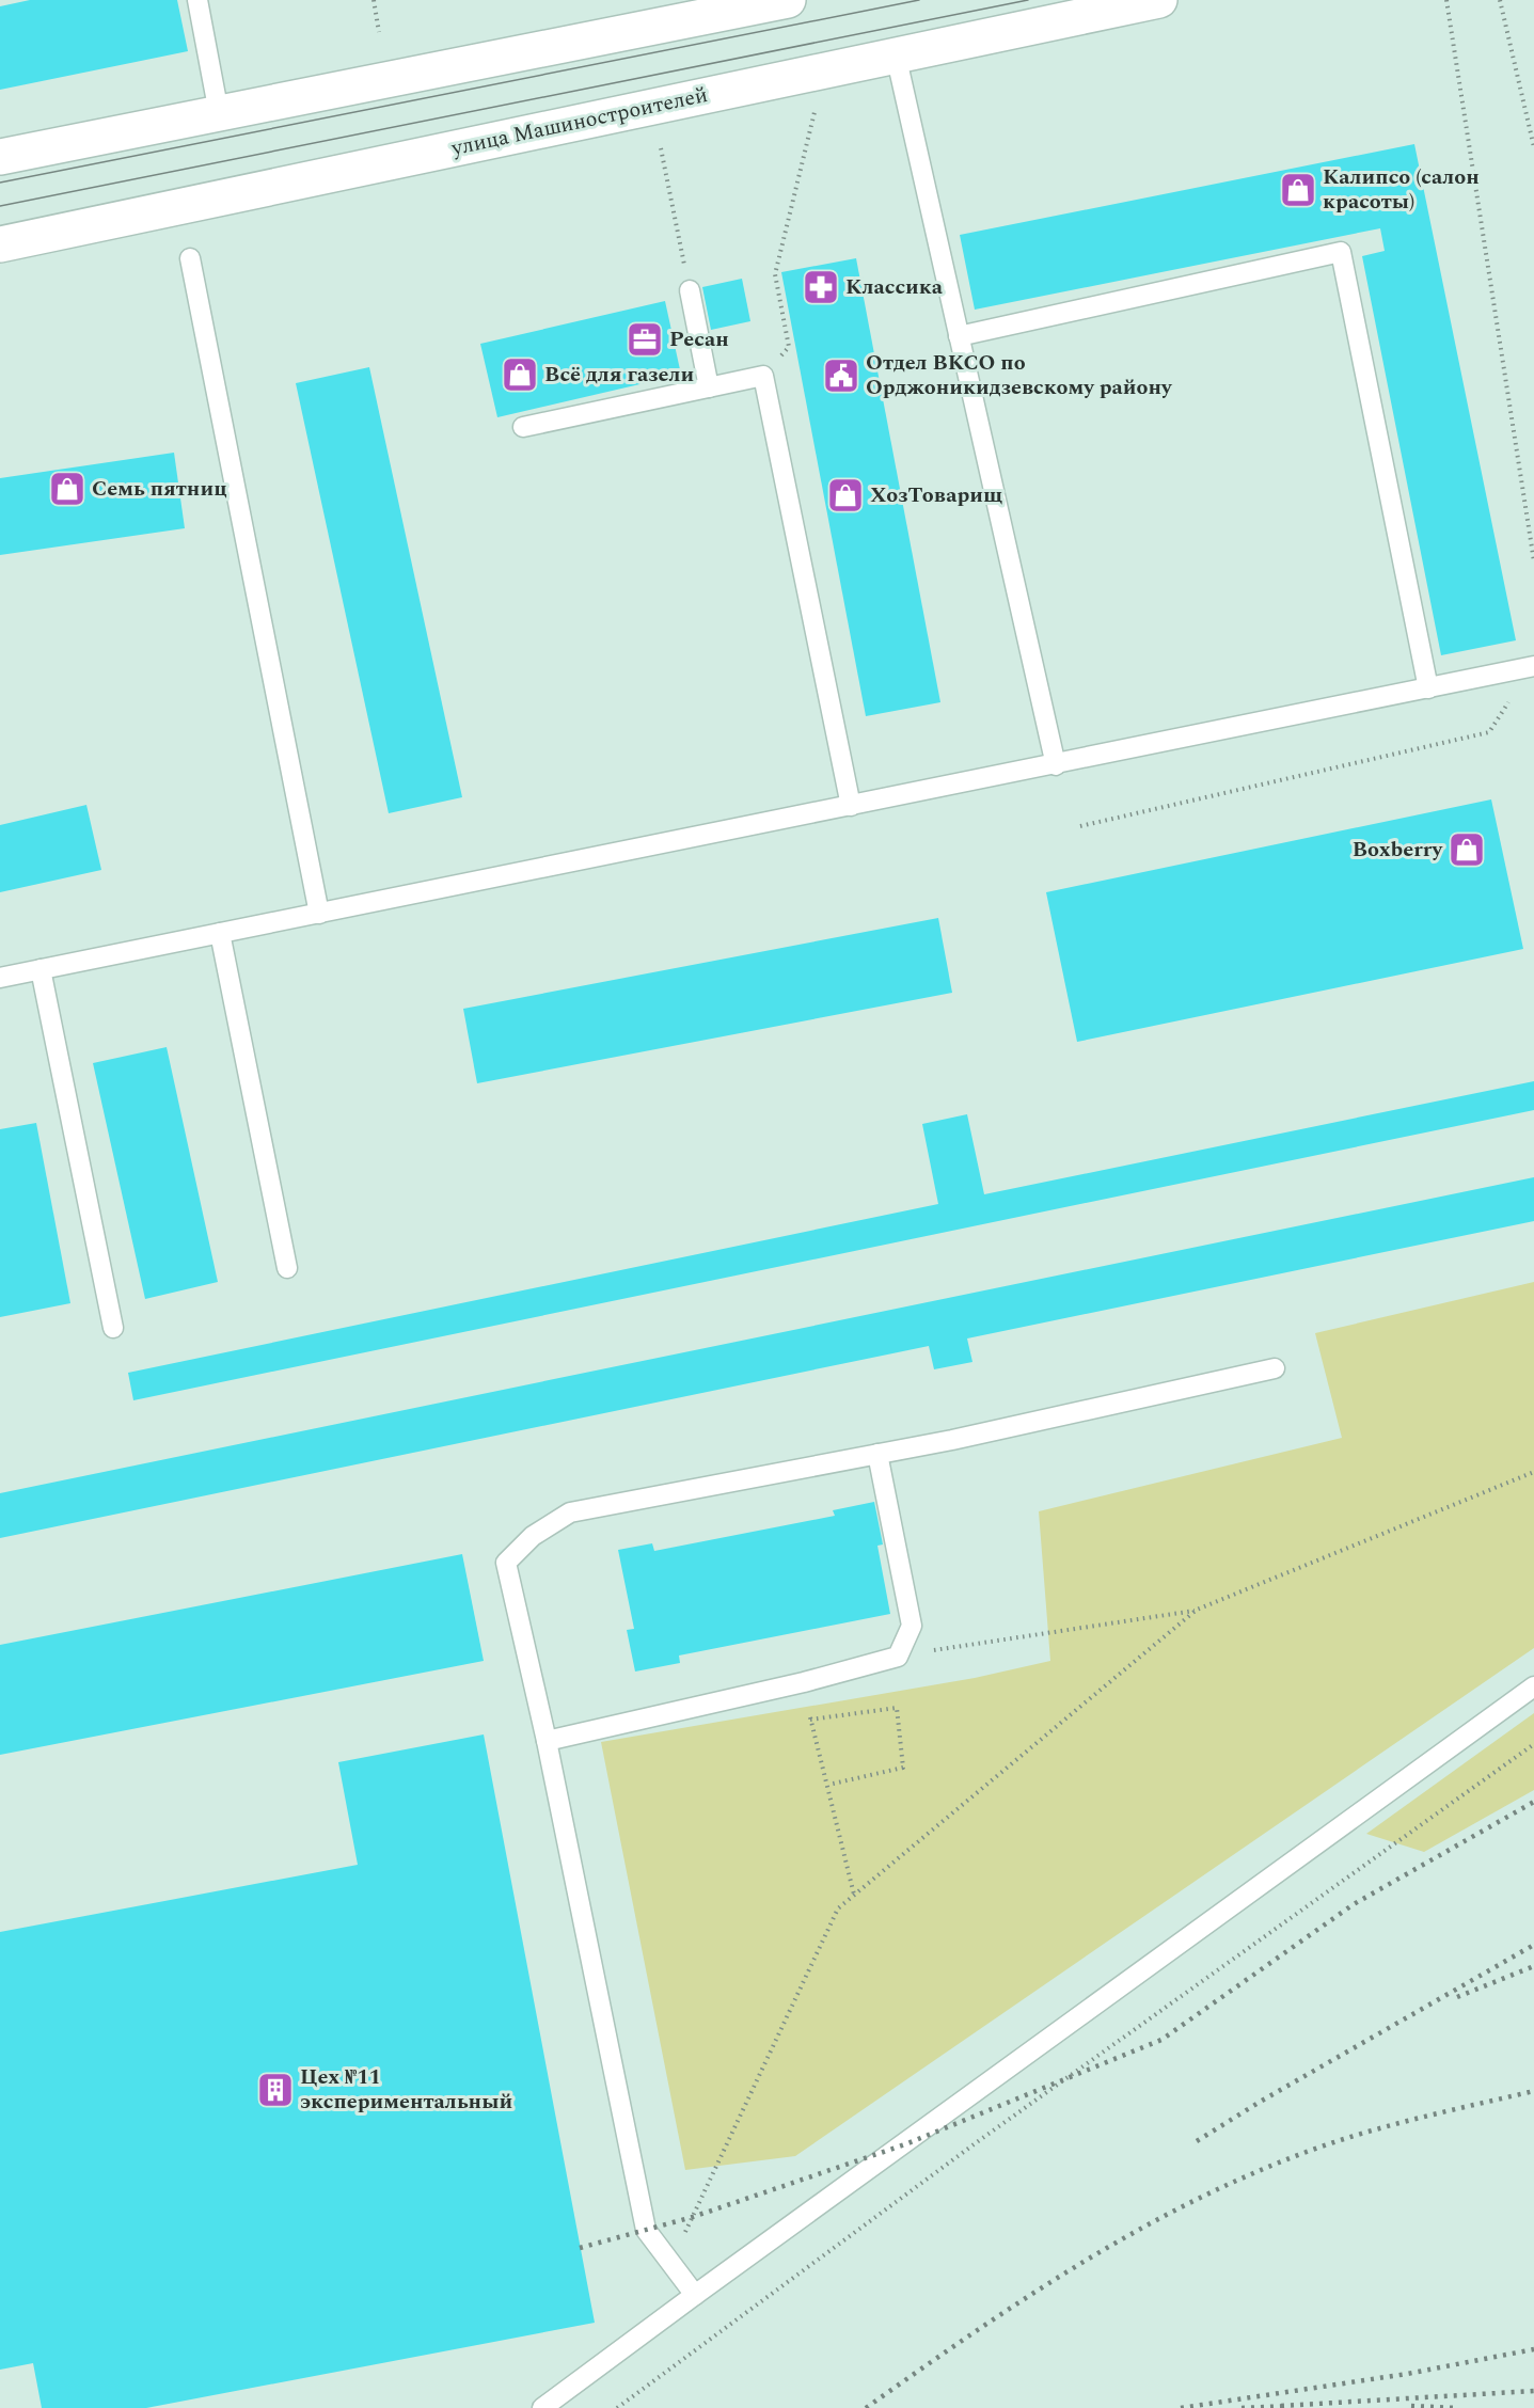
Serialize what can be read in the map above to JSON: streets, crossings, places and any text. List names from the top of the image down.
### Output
{
  "streets": {
    "main road": ["улица Машиностроителей"]
  },
  "places": {
    "shop": [
      "Калипсо (салон красоты)",
      "Всё для газели",
      "Семь пятниц",
      "ХозТоварищ",
      "Boxberry"
    ],
    "pharmacy": ["Классика"],
    "office": ["Ресан"],
    "public building": ["Отдел ВКСО по Орджоникидзевскому району"],
    "building": ["Цех №11 экспериментальный"]
  }
}
